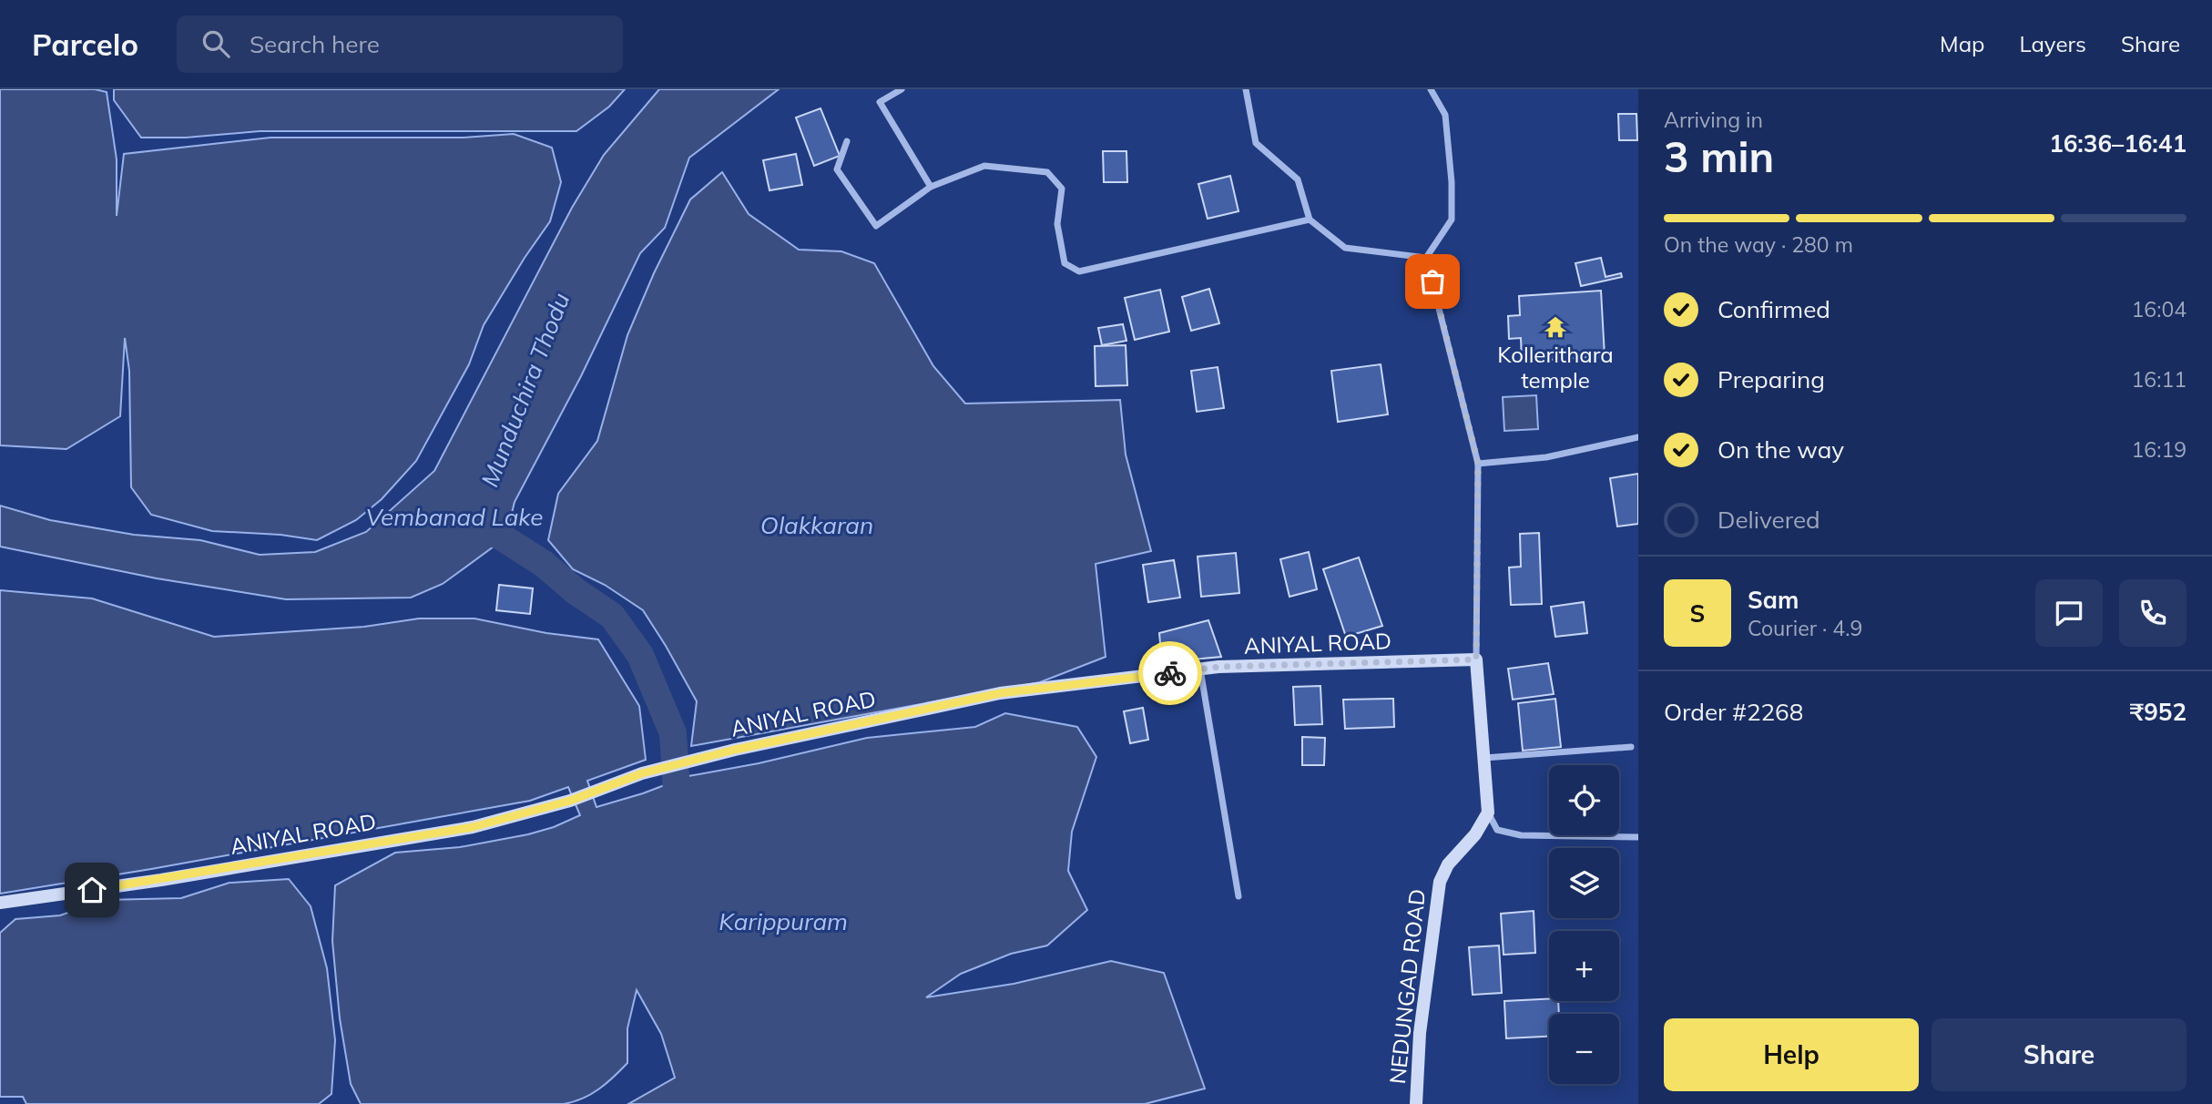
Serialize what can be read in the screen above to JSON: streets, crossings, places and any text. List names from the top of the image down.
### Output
{
  "streets": {
    "main road": ["ANIYAL ROAD", "NEDUNGAD ROAD"]
  },
  "water": [
    "Munduchira Thodu",
    "Vembanad Lake",
    "Olakkaran",
    "Karippuram"
  ],
  "places": {
    "temple": ["Kollerithara temple"]
  },
  "page": {
    "header": "Parcelo",
    "search": "Search here",
    "nav": ["Map", "Layers", "Share"],
    "heading": ["3 min", "Arriving in", "16:36–16:41"],
    "panel": [
      "Sam",
      "Courier · 4.9",
      "Order #2268",
      "₹952"
    ],
    "bar": "On the way · 280 m",
    "list": [
      ["Confirmed", "16:04"],
      ["Preparing", "16:11"],
      ["On the way", "16:19"],
      "Delivered"
    ],
    "round": "S",
    "map_buttons": ["+", "−"],
    "buttons": ["Help", "Share"]
  }
}
